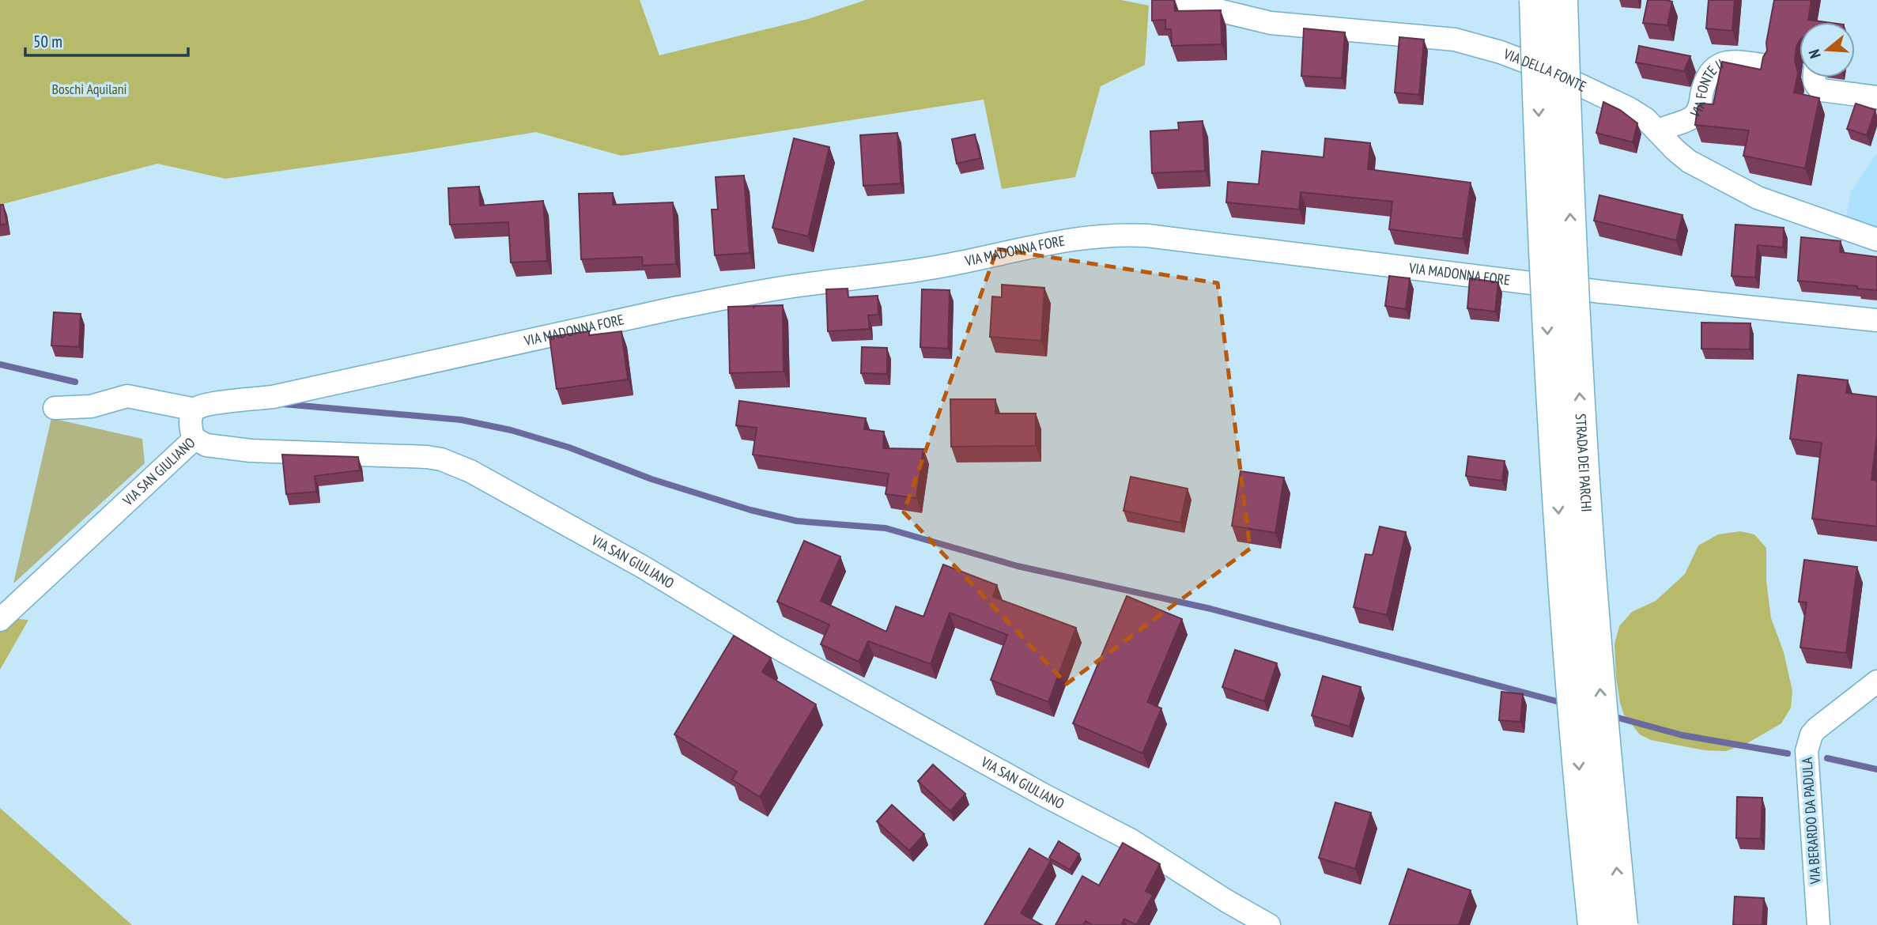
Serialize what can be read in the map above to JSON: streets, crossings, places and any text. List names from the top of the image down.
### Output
{
  "streets": {
    "highway": ["STRADA DEI PARCHI"],
    "street": [
      "VIA DELLA FONTE",
      "VIA FONTE II",
      "VIA MADONNA FORE",
      "VIA SAN GIULIANO",
      "VIA BERARDO DA PADULA"
    ]
  },
  "crossings": [
    ["VIA DELLA FONTE", "VIA FONTE II"]
  ],
  "parks": ["Boschi Aquilani"],
  "scale_bar": "50 m",
  "north": "left"
}
